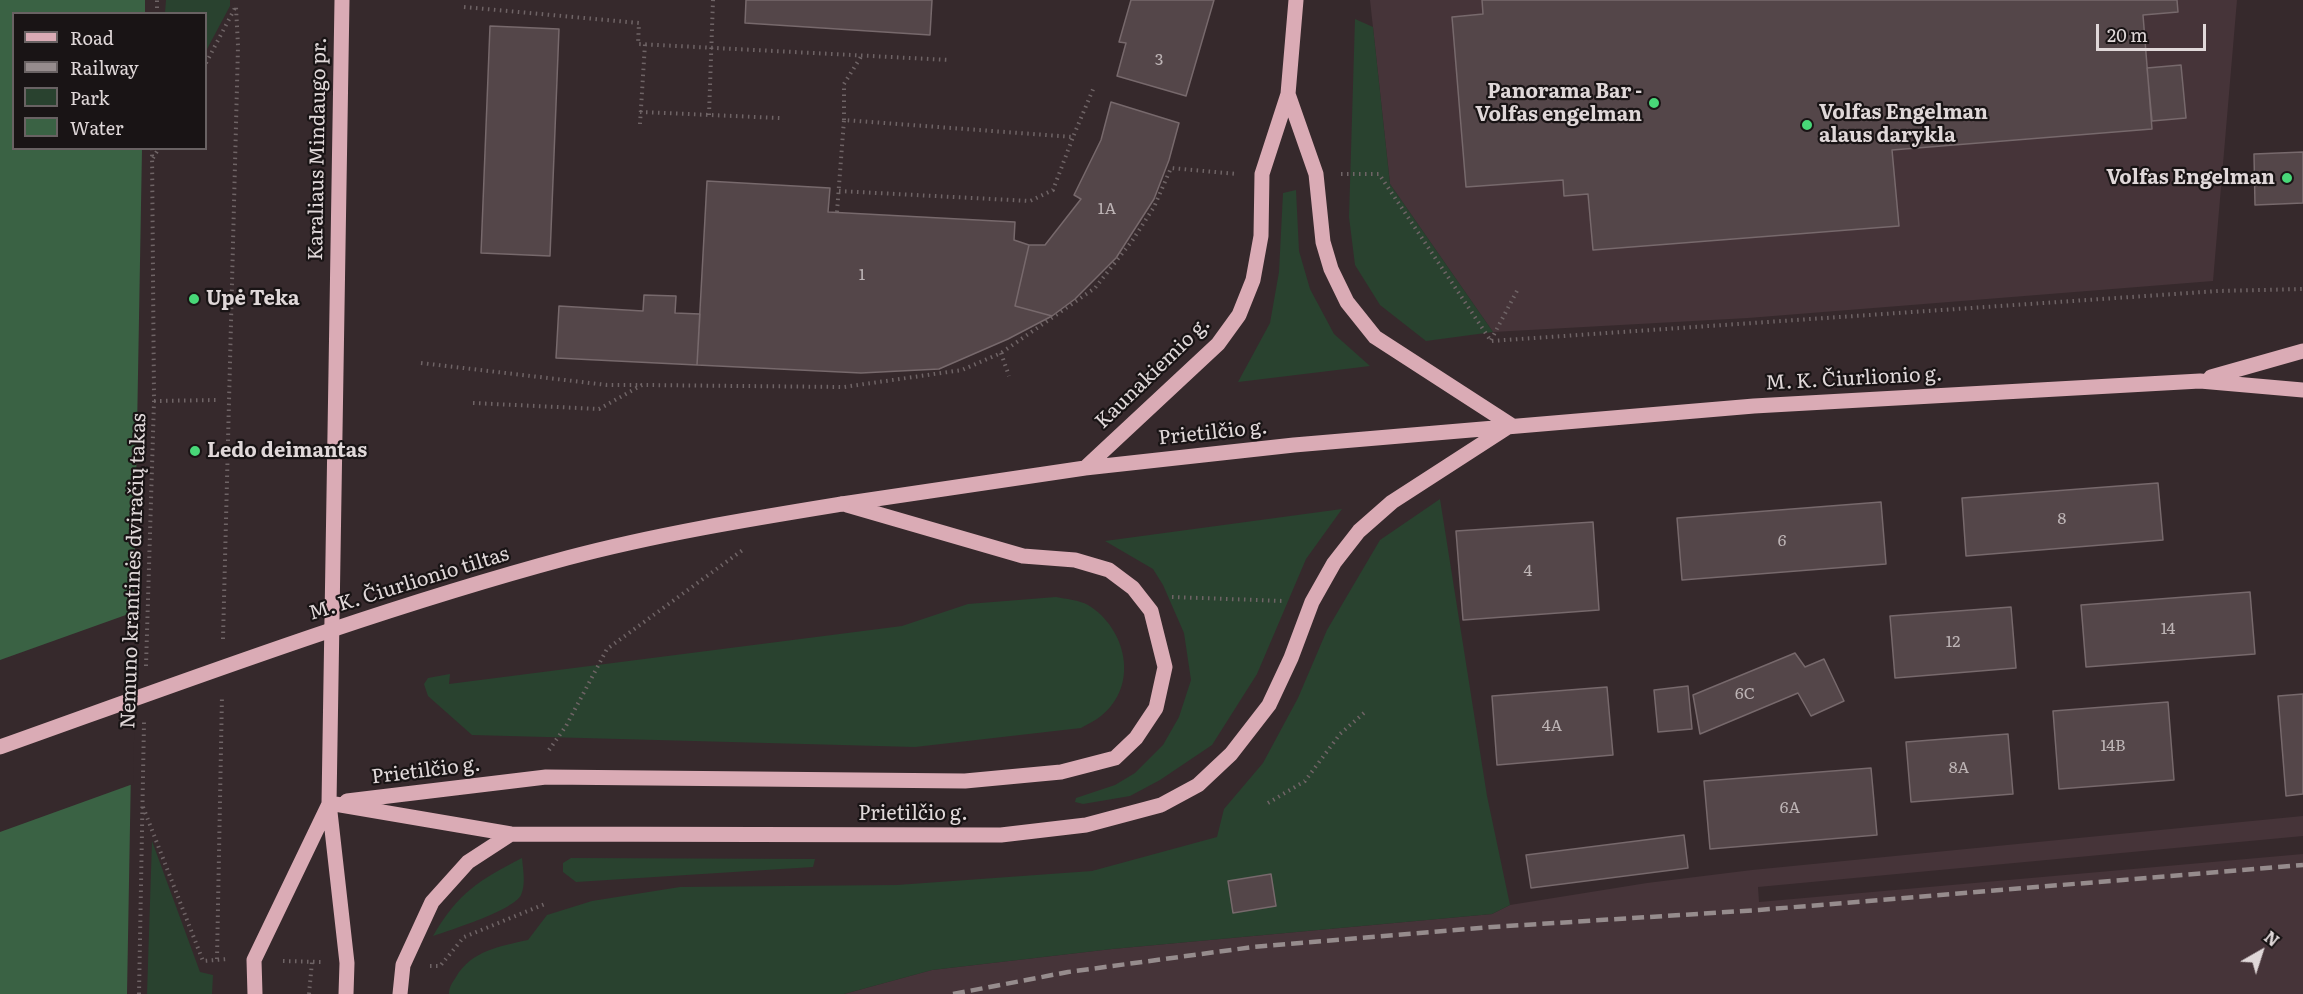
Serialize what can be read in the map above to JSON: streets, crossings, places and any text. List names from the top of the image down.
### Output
{
  "streets": {
    "main road": [
      "Karaliaus Mindaugo pr.",
      "Kaunakiemio g.",
      "M. K. Čiurlionio g.",
      "Prietilčio g.",
      "M. K. Čiurlionio tiltas"
    ],
    "path": ["Nemuno krantinės dviračių takas"]
  },
  "crossings": [
    ["Karaliaus Mindaugo pr.", "Prietilčio g."],
    ["Kaunakiemio g.", "M. K. Čiurlionio g."],
    ["Kaunakiemio g.", "Prietilčio g."],
    ["M. K. Čiurlionio g.", "Prietilčio g."],
    ["Prietilčio g.", "M. K. Čiurlionio tiltas"]
  ],
  "places": [
    "Panorama Bar - Volfas engelman",
    "Volfas Engelman alaus darykla",
    "Volfas Engelman",
    "Upė Teka",
    "Ledo deimantas"
  ],
  "house_numbers": [
    "3",
    "1A",
    "1",
    "8",
    "6",
    "4",
    "14",
    "12",
    "6C",
    "4A",
    "14B",
    "8A",
    "6A"
  ],
  "legend": [
    "Road",
    "Railway",
    "Park",
    "Water"
  ],
  "scale_bar": "20 m",
  "north": "top right"
}
